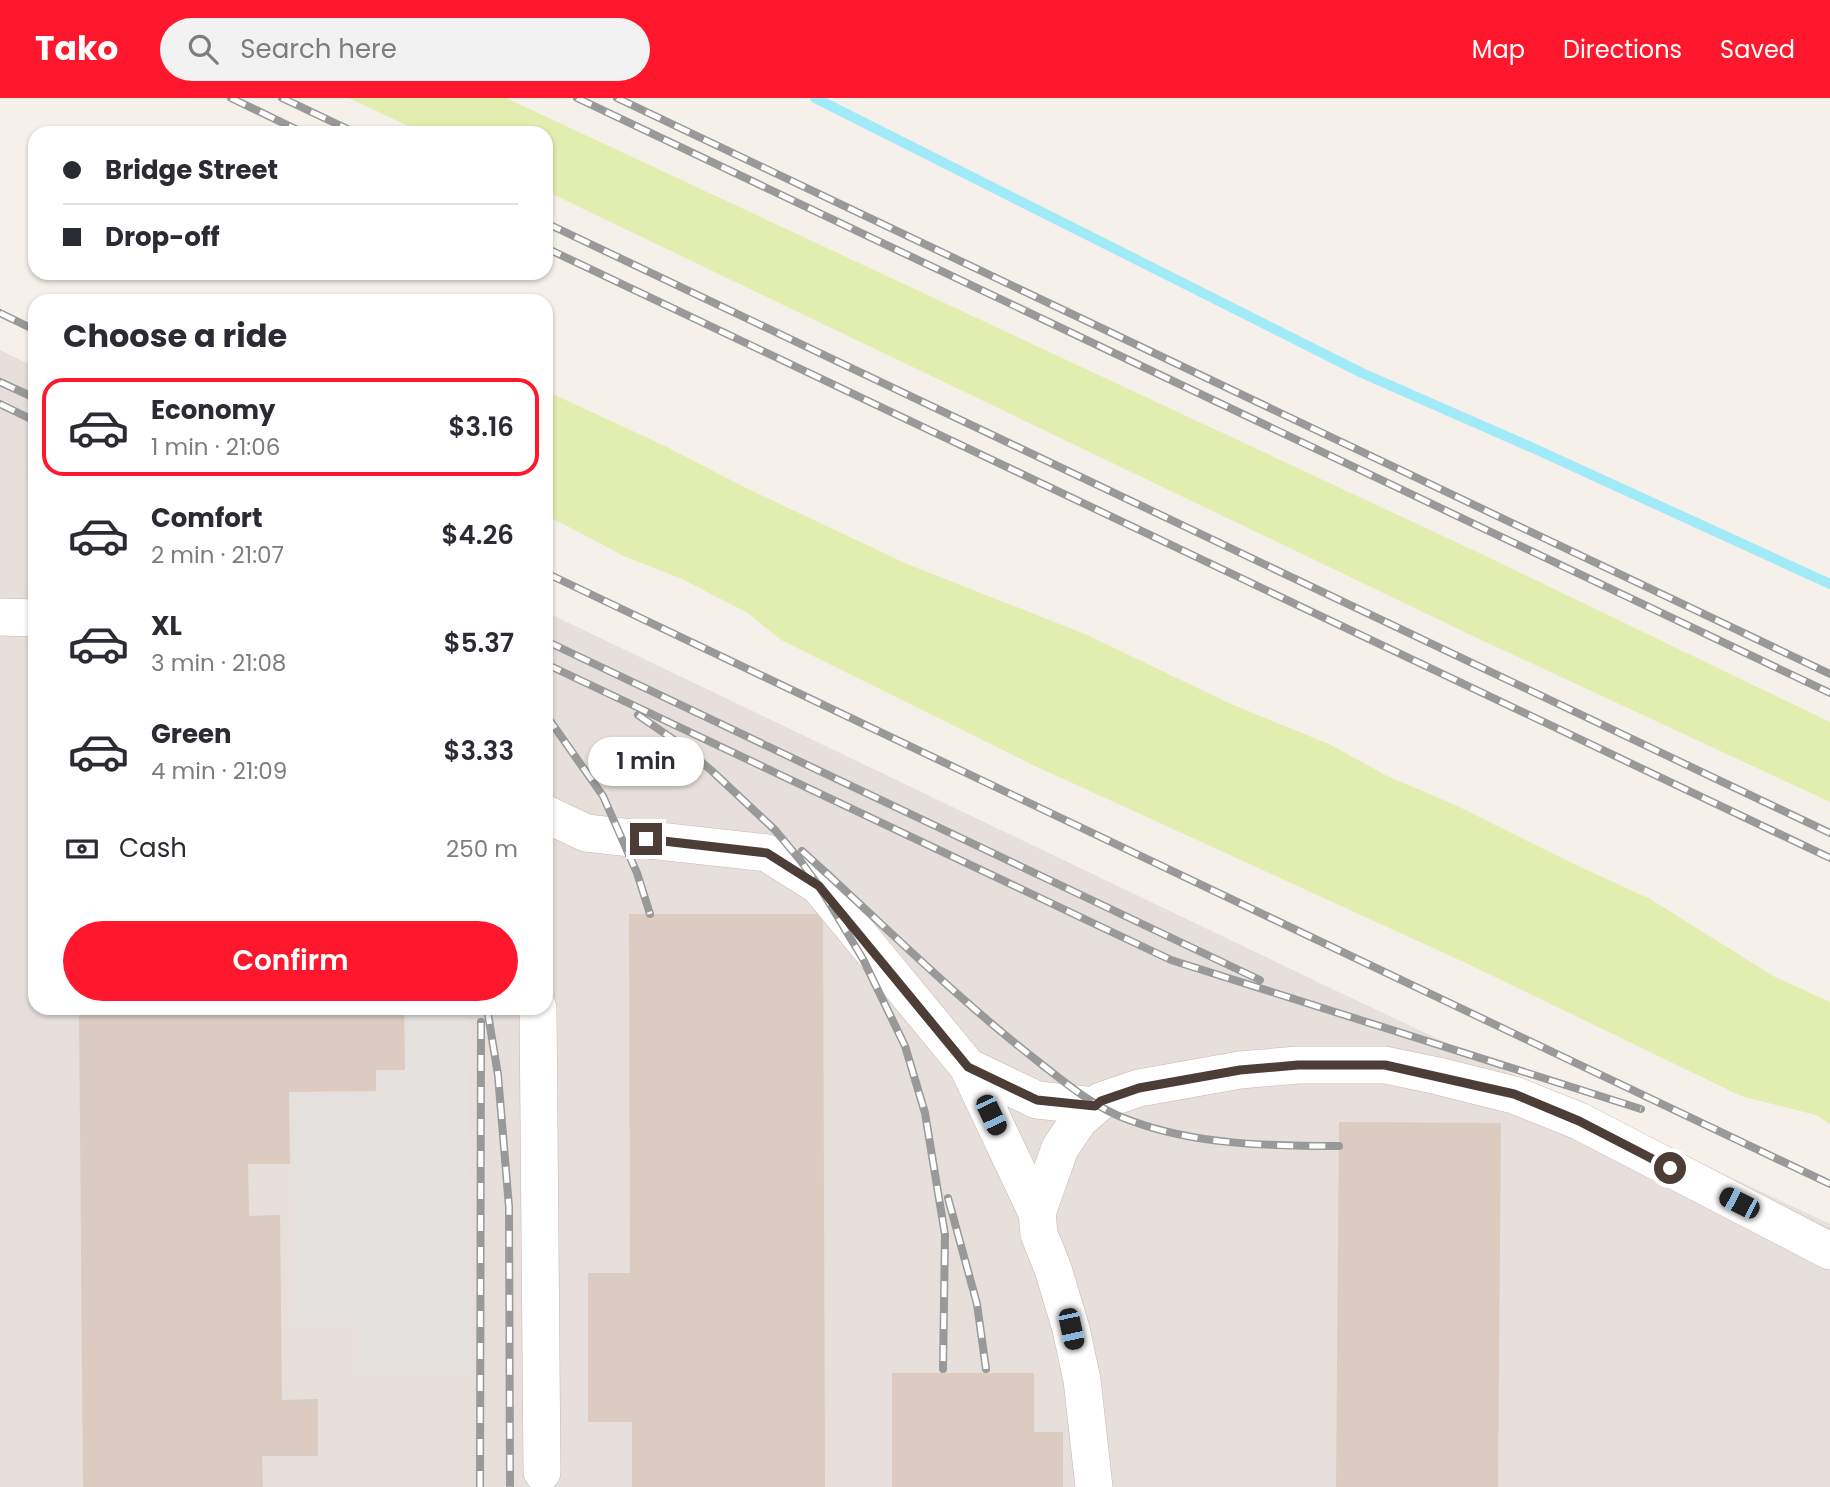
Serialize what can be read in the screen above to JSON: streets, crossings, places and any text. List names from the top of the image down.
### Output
{
  "page": {
    "header": "Tako",
    "search": "Search here",
    "nav": ["Map", "Directions", "Saved"],
    "banner": ["Bridge Street", "Drop-off"],
    "heading": "Choose a ride",
    "list": [
      {
        "name": "Economy",
        "note": "1 min · 21:06",
        "value": "$3.16"
      },
      {
        "name": "Comfort",
        "note": "2 min · 21:07",
        "value": "$4.26"
      },
      {
        "name": "XL",
        "note": "3 min · 21:08",
        "value": "$5.37"
      },
      {
        "name": "Green",
        "note": "4 min · 21:09",
        "value": "$3.33"
      }
    ],
    "bubble": "1 min",
    "pay": ["Cash", "250 m"],
    "buttons": "Confirm"
  }
}
